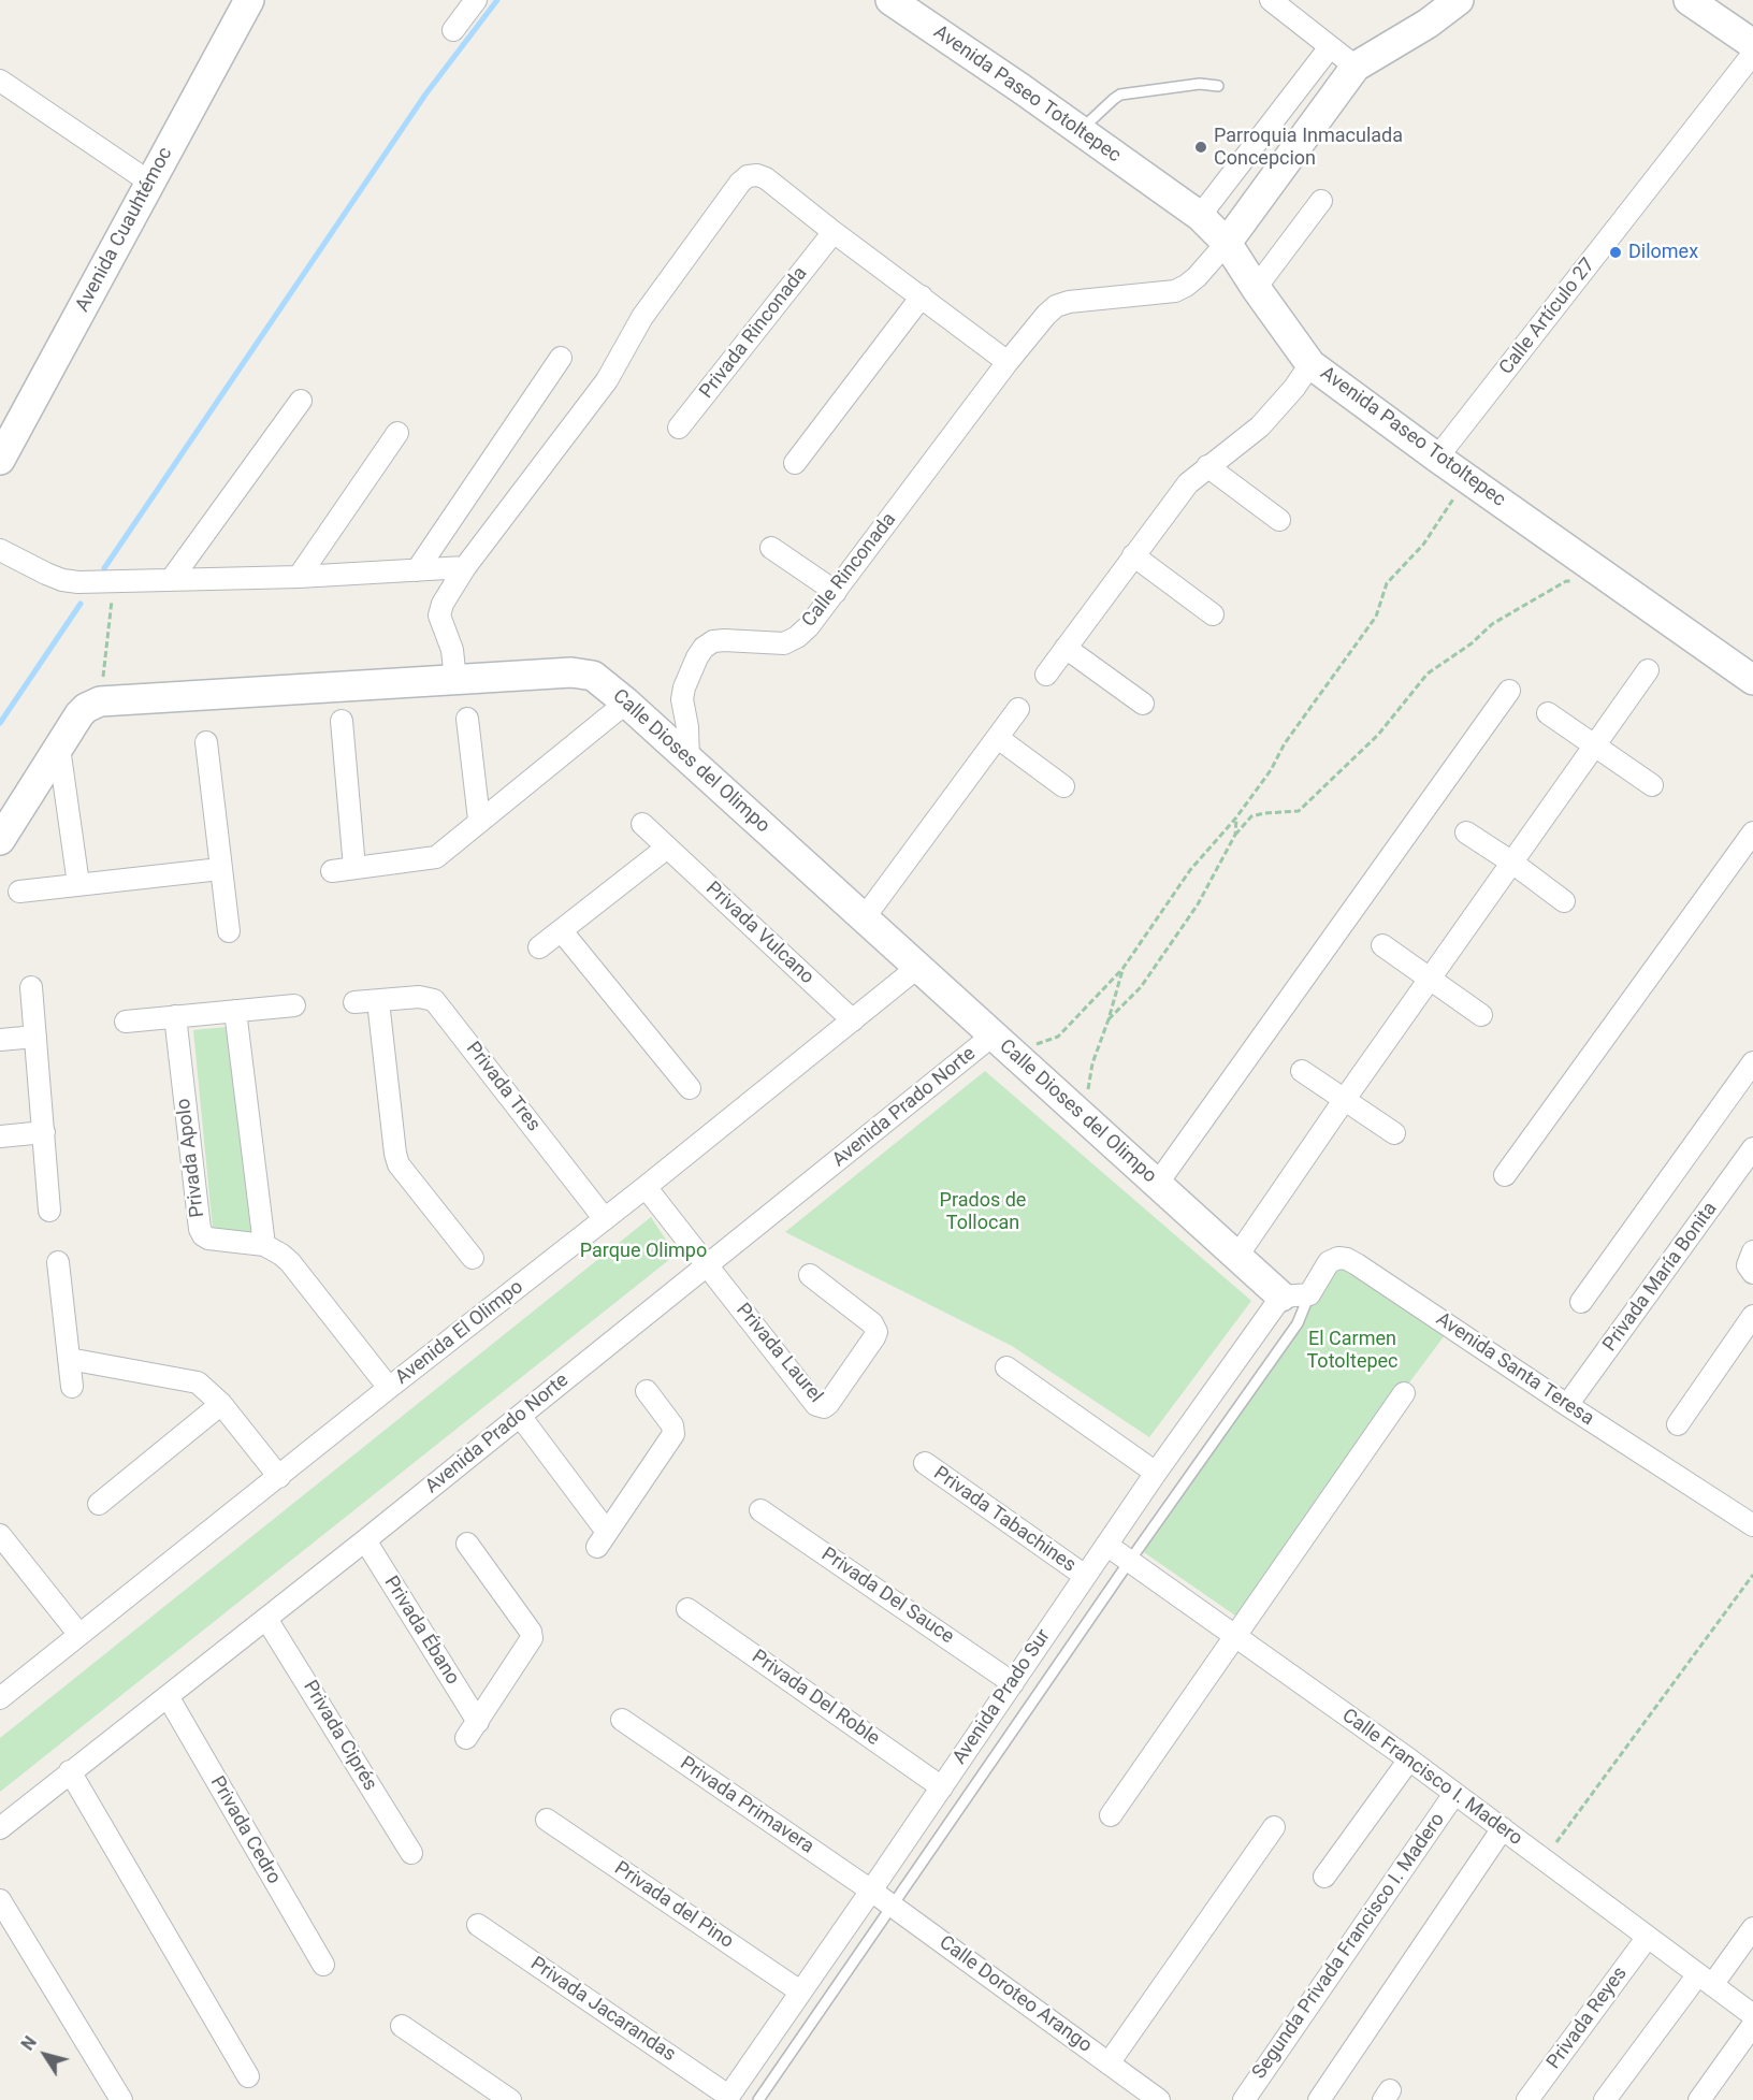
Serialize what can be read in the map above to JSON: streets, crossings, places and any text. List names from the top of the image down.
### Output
{
  "streets": {
    "main road": ["Avenida Paseo Totoltepec", "Avenida Cuauhtémoc", "Calle Dioses del Olimpo"],
    "street": [
      "Calle Artículo 27",
      "Privada Rinconada",
      "Calle Rinconada",
      "Privada Vulcano",
      "Privada Tres",
      "Avenida Prado Norte",
      "Privada Apolo",
      "Privada María Bonita",
      "Avenida El Olimpo",
      "Privada Laurel",
      "Avenida Santa Teresa",
      "Privada Tabachines",
      "Privada Del Sauce",
      "Privada Ébano",
      "Avenida Prado Sur",
      "Privada Del Roble",
      "Privada Ciprés",
      "Calle Francisco I. Madero",
      "Privada Primavera",
      "Privada Cedro",
      "Privada del Pino",
      "Segunda Privada Francisco I. Madero",
      "Calle Doroteo Arango",
      "Privada Jacarandas",
      "Privada Reyes"
    ]
  },
  "crossings": [
    ["Avenida Paseo Totoltepec", "Calle Artículo 27"],
    ["Avenida Paseo Totoltepec", "Calle Rinconada"],
    ["Calle Rinconada", "Calle Dioses del Olimpo"],
    ["Calle Dioses del Olimpo", "Avenida Prado Norte"],
    ["Calle Dioses del Olimpo", "Avenida El Olimpo"],
    ["Calle Dioses del Olimpo", "Avenida Santa Teresa"],
    ["Calle Dioses del Olimpo", "Avenida Prado Sur"],
    ["Privada Vulcano", "Avenida El Olimpo"],
    ["Privada Tres", "Avenida El Olimpo"],
    ["Avenida Prado Norte", "Privada Laurel"],
    ["Avenida Prado Norte", "Privada Ébano"],
    ["Avenida Prado Norte", "Privada Ciprés"],
    ["Avenida Prado Norte", "Privada Cedro"],
    ["Privada Apolo", "Avenida El Olimpo"],
    ["Privada María Bonita", "Avenida Santa Teresa"],
    ["Avenida El Olimpo", "Privada Laurel"],
    ["Avenida Santa Teresa", "Avenida Prado Sur"],
    ["Privada Tabachines", "Avenida Prado Sur"],
    ["Privada Del Sauce", "Avenida Prado Sur"],
    ["Avenida Prado Sur", "Privada Del Roble"],
    ["Avenida Prado Sur", "Calle Francisco I. Madero"],
    ["Avenida Prado Sur", "Privada Primavera"],
    ["Avenida Prado Sur", "Privada del Pino"],
    ["Avenida Prado Sur", "Calle Doroteo Arango"],
    ["Avenida Prado Sur", "Privada Jacarandas"],
    ["Calle Francisco I. Madero", "Segunda Privada Francisco I. Madero"],
    ["Calle Francisco I. Madero", "Privada Reyes"],
    ["Privada Primavera", "Calle Doroteo Arango"]
  ],
  "parks": ["Prados de Tollocan", "Parque Olimpo", "El Carmen Totoltepec"],
  "places": ["Parroquia Inmaculada Concepcion", "Dilomex"],
  "north": "top left"
}
